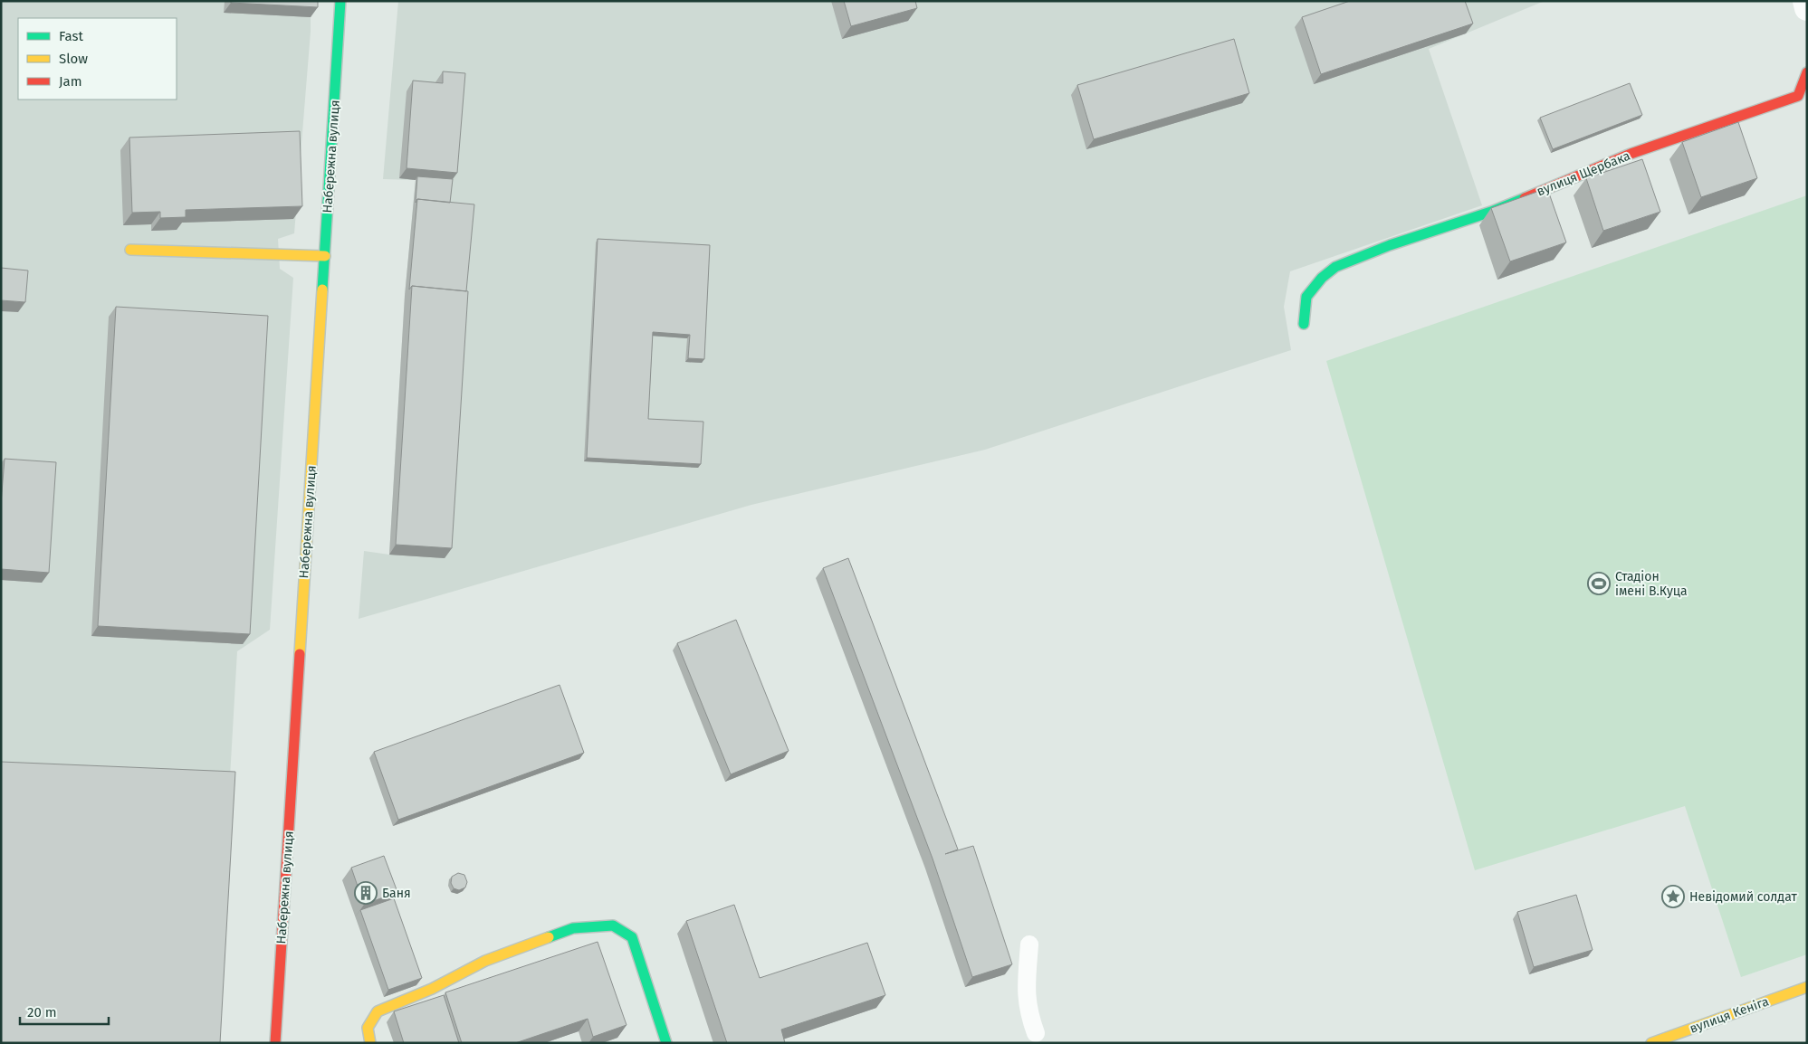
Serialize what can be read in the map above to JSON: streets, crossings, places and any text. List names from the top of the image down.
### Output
{
  "streets": {
    "main road": ["Набережна вулиця", "вулиця Щербака", "вулиця Кеніга"]
  },
  "places": {
    "sports": ["Стадіон імені В.Куца"],
    "building": ["Баня"],
    "place": ["Невідомий солдат"]
  },
  "legend": ["Fast", "Slow", "Jam"],
  "scale_bar": "20 m"
}
